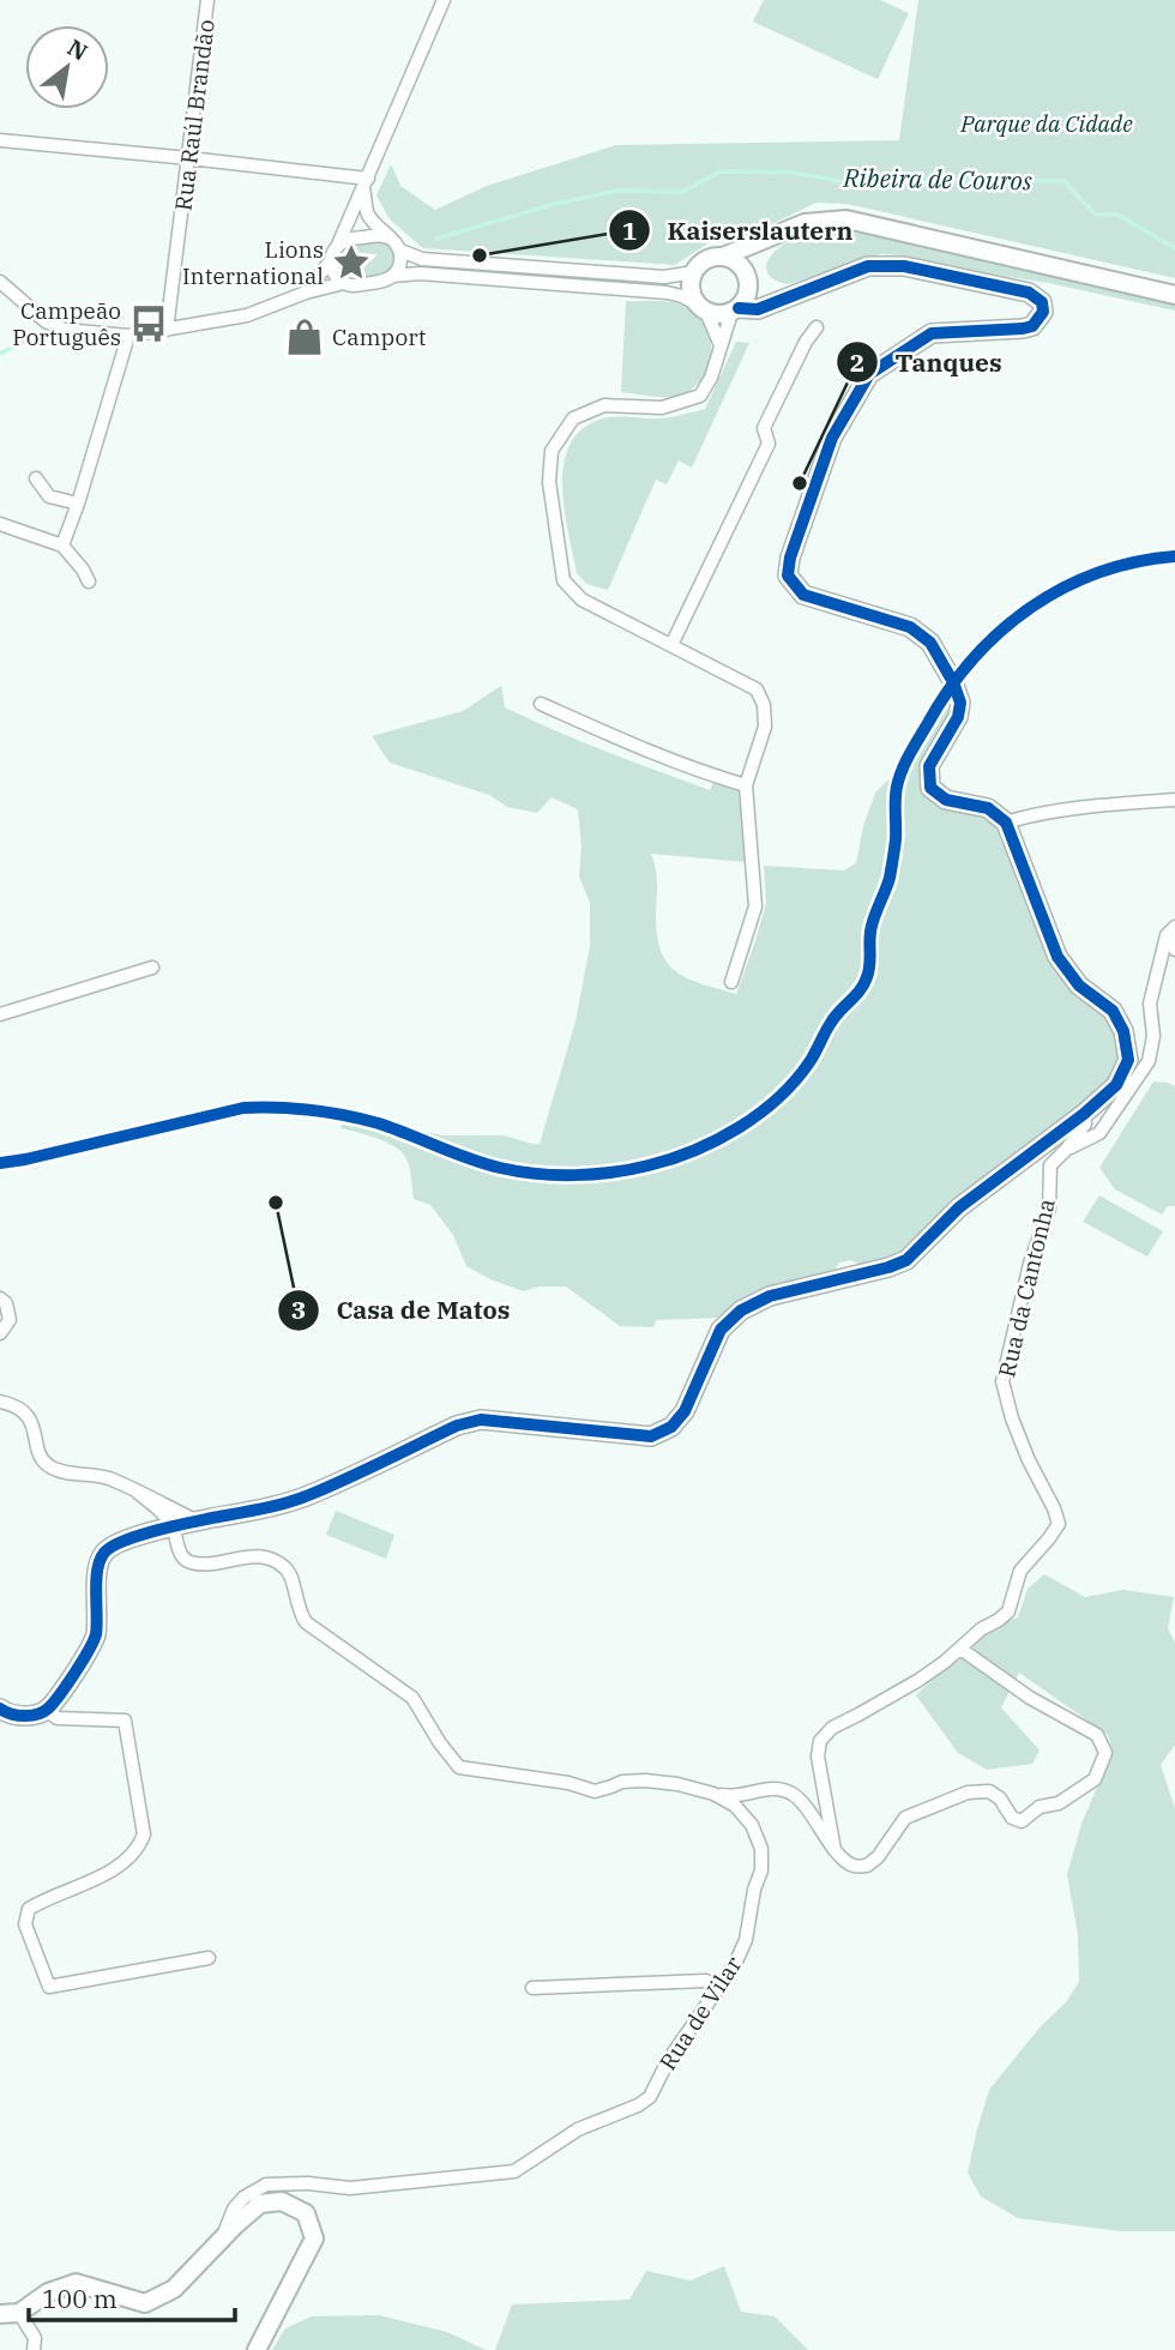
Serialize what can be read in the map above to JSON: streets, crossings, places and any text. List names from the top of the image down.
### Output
{
  "streets": {
    "street": ["Rua Raúl Brandão", "Rua da Cantonha", "Rua de Vilar"]
  },
  "water": ["Ribeira de Couros"],
  "parks": ["Parque da Cidade"],
  "places": {
    "other": ["Kaiserslautern", "Tanques", "Casa de Matos"],
    "place": ["Lions International"],
    "bus stop": ["Campeão Português"],
    "shop": ["Camport"]
  },
  "scale_bar": "100 m",
  "north": "top right"
}
